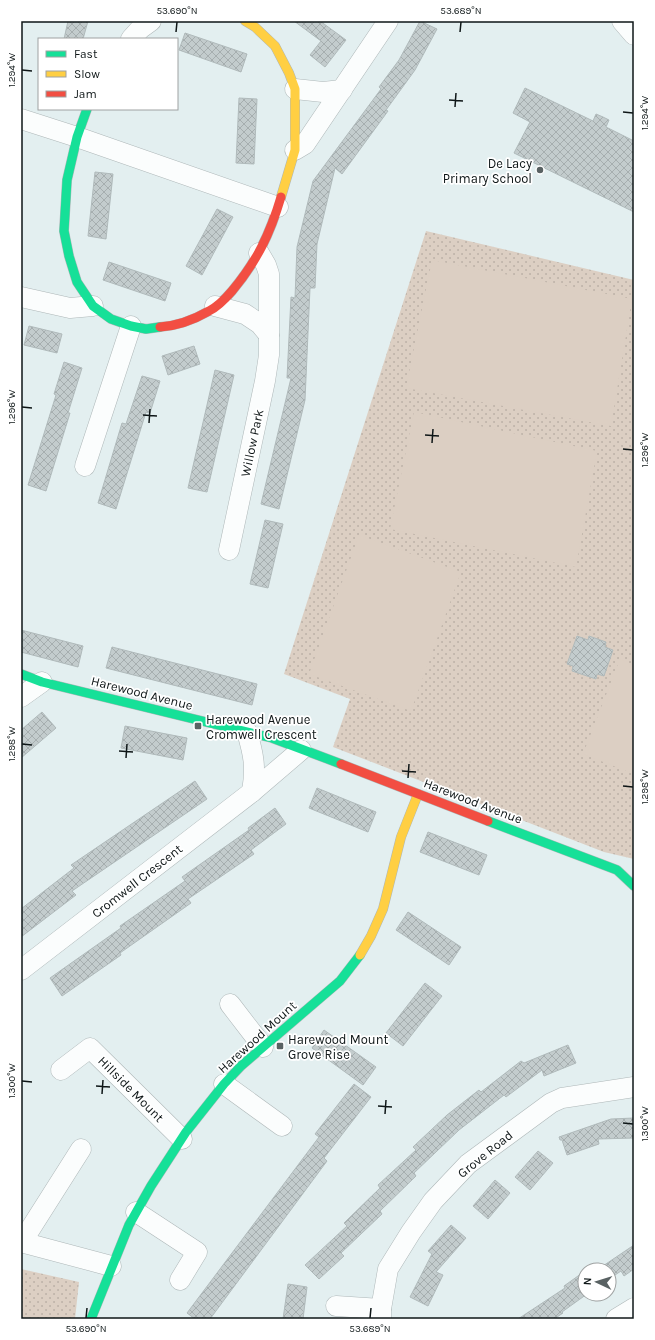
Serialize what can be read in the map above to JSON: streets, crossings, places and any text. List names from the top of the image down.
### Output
{
  "streets": {
    "street": [
      "Willow Park",
      "Harewood Avenue",
      "Cromwell Crescent",
      "Harewood Mount",
      "Hillside Mount",
      "Grove Road"
    ]
  },
  "crossings": [
    ["Harewood Avenue", "Cromwell Crescent"],
    ["Harewood Avenue", "Harewood Mount"],
    ["Harewood Mount", "Hillside Mount"]
  ],
  "places": {
    "other": ["De Lacy Primary School"],
    "transit": ["Harewood Avenue Cromwell Crescent", "Harewood Mount Grove Rise"]
  },
  "legend": ["Fast", "Slow", "Jam"],
  "north": "left",
  "coordinates": [
    "53.690°N",
    "53.689°N",
    "1.294°W",
    "1.296°W",
    "1.298°W",
    "1.300°W"
  ]
}
